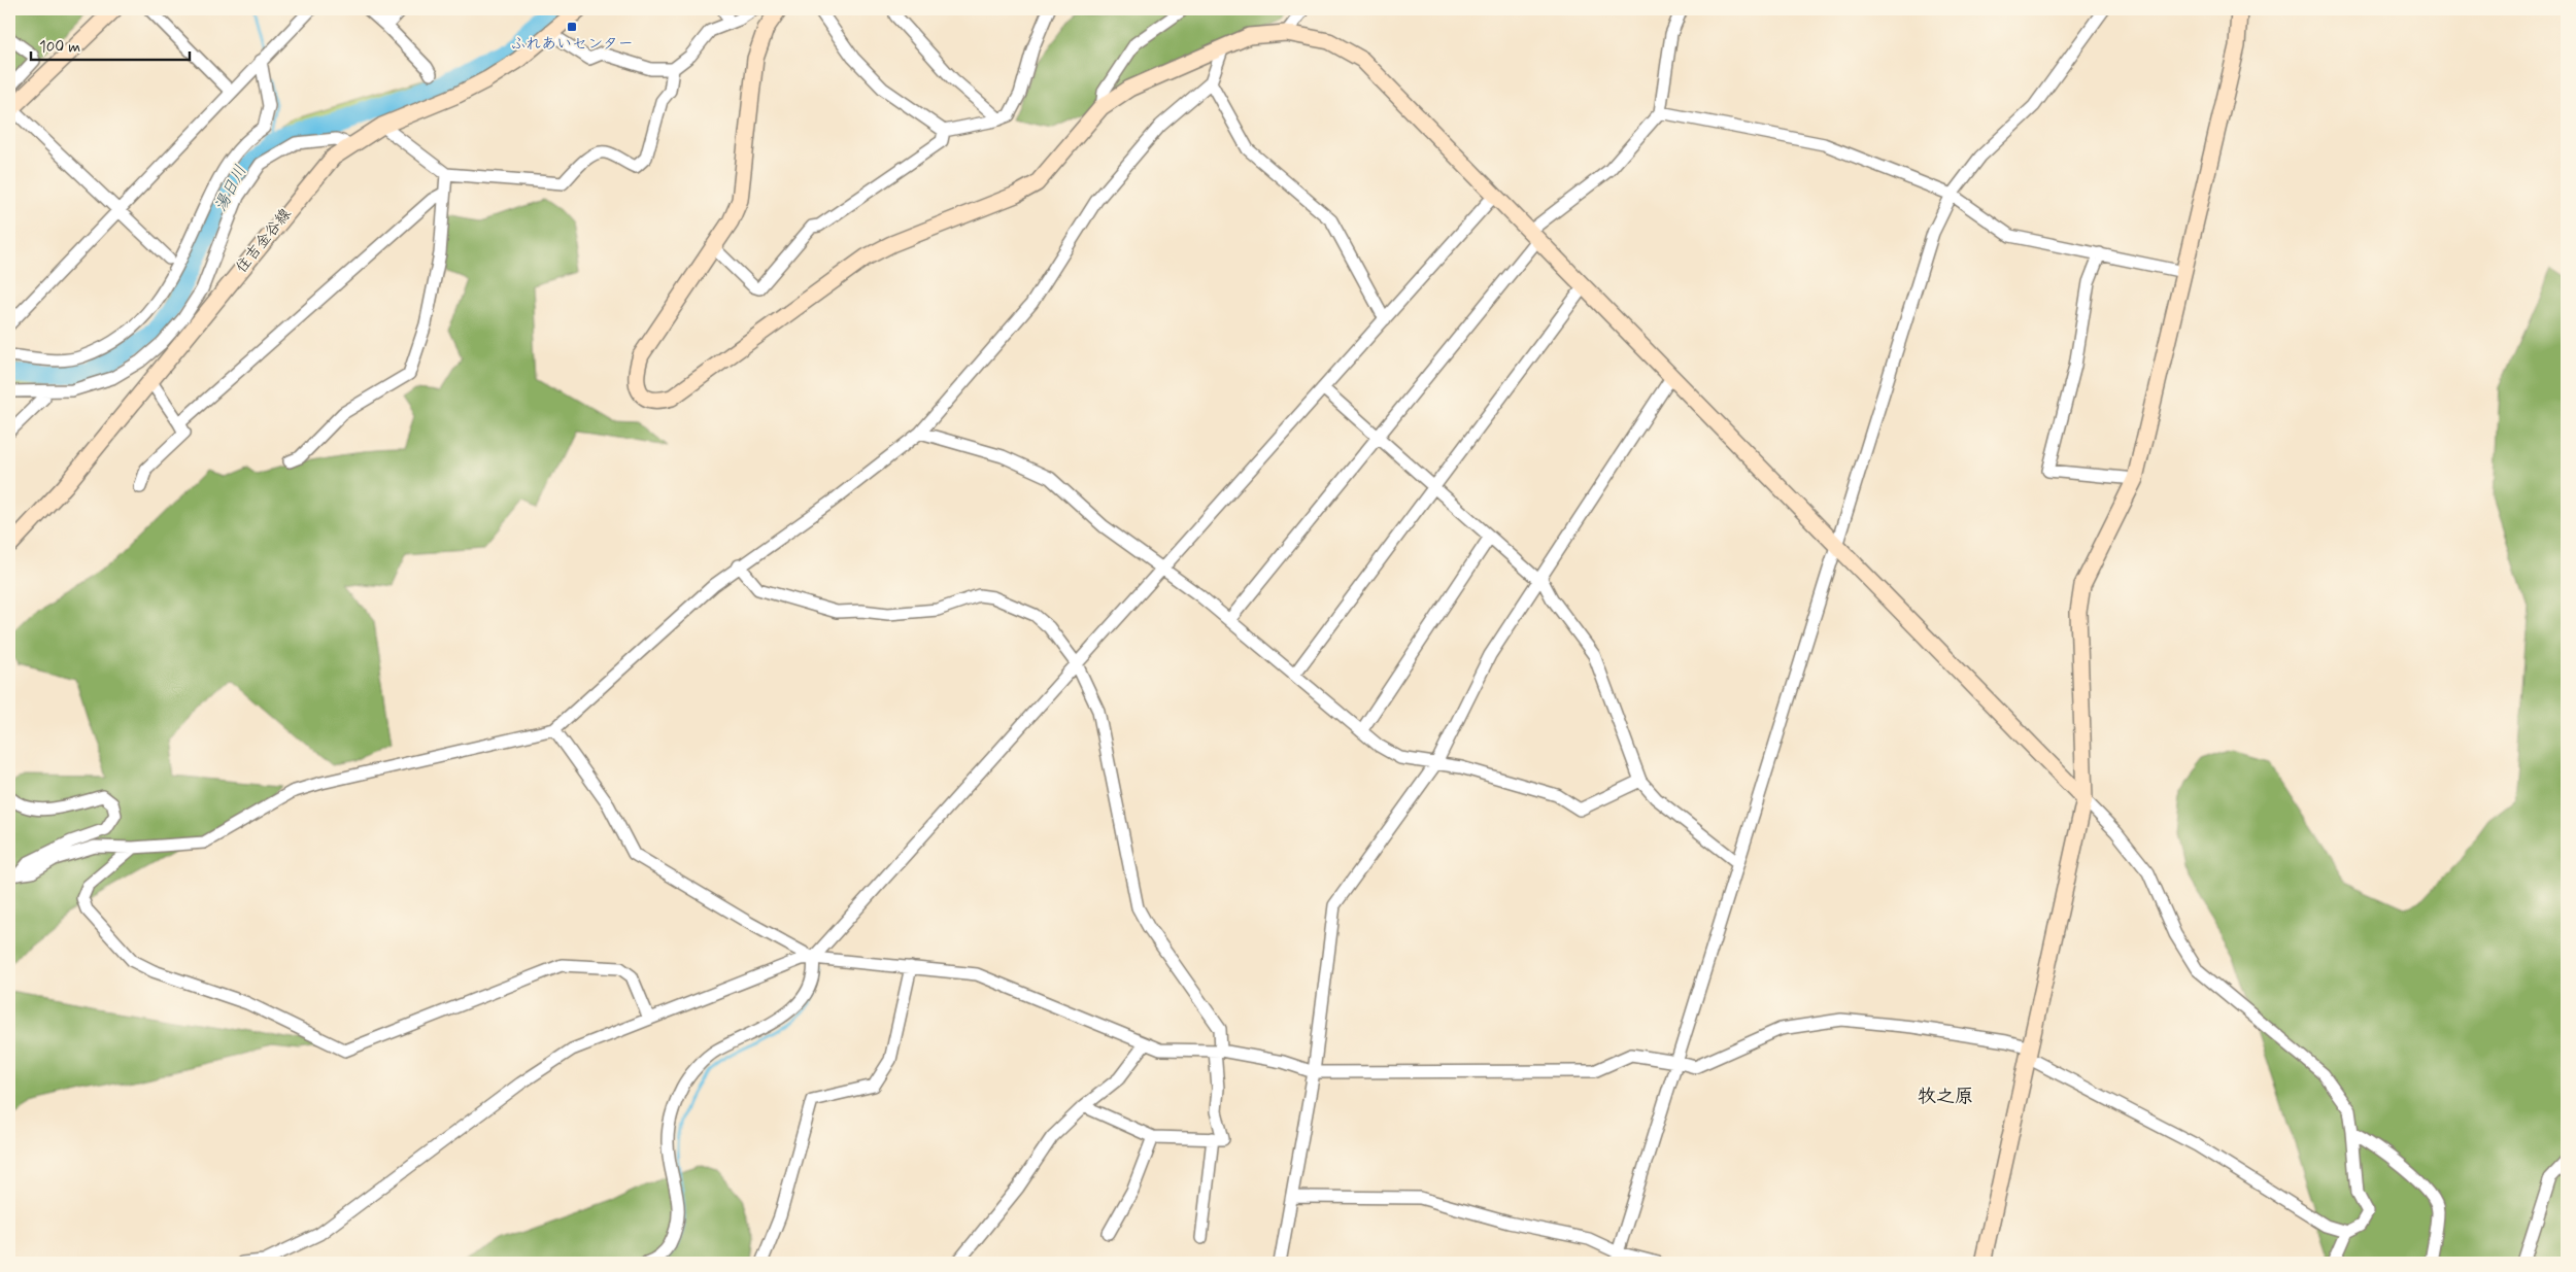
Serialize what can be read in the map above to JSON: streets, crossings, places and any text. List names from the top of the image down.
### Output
{
  "streets": {
    "street": ["住吉金谷線"]
  },
  "districts": ["牧之原"],
  "water": ["湯日川"],
  "places": {
    "transit": ["ふれあいセンター"]
  },
  "scale_bar": "100 m"
}
